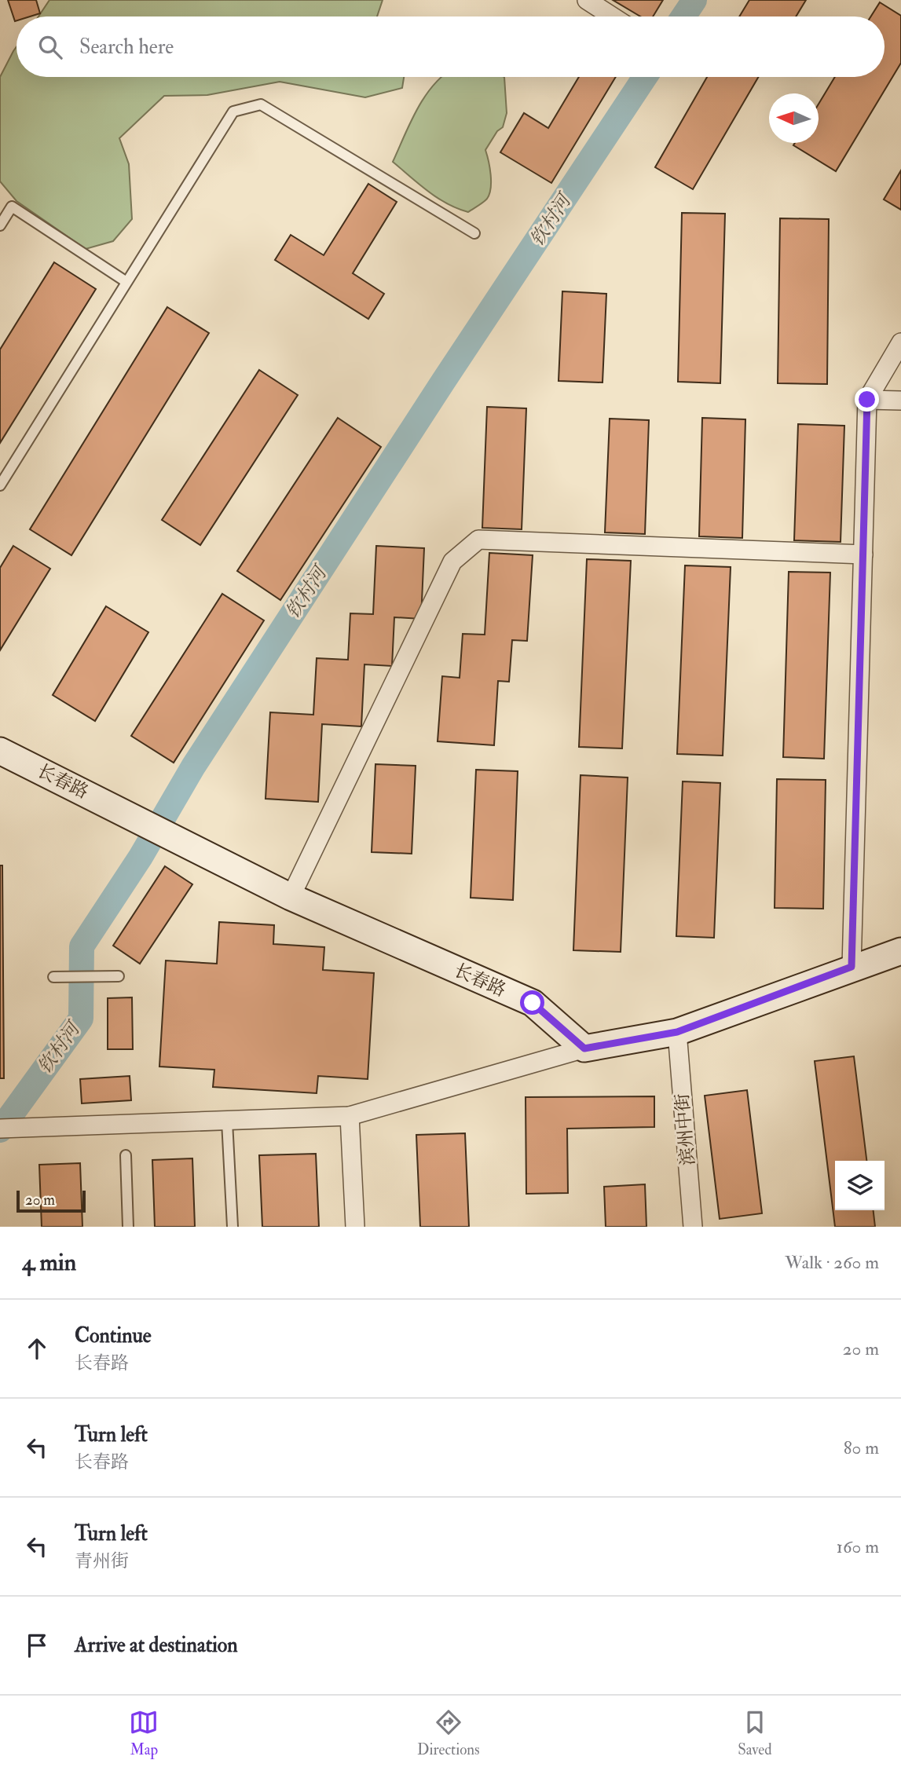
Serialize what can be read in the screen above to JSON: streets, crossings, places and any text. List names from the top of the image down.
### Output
{
  "streets": {
    "street": ["长春路", "滨州中街"]
  },
  "water": ["钦村河"],
  "scale_bar": "20 m",
  "north": "left",
  "page": {
    "search": "Search here",
    "scale": "20 m",
    "heading": ["4 min", "Walk · 260 m"],
    "list": [
      ["Continue", "长春路", "20 m"],
      ["Turn left", "长春路", "80 m"],
      ["Turn left", "青州街", "160 m"],
      "Arrive at destination"
    ],
    "nav": ["Map", "Directions", "Saved"]
  }
}
